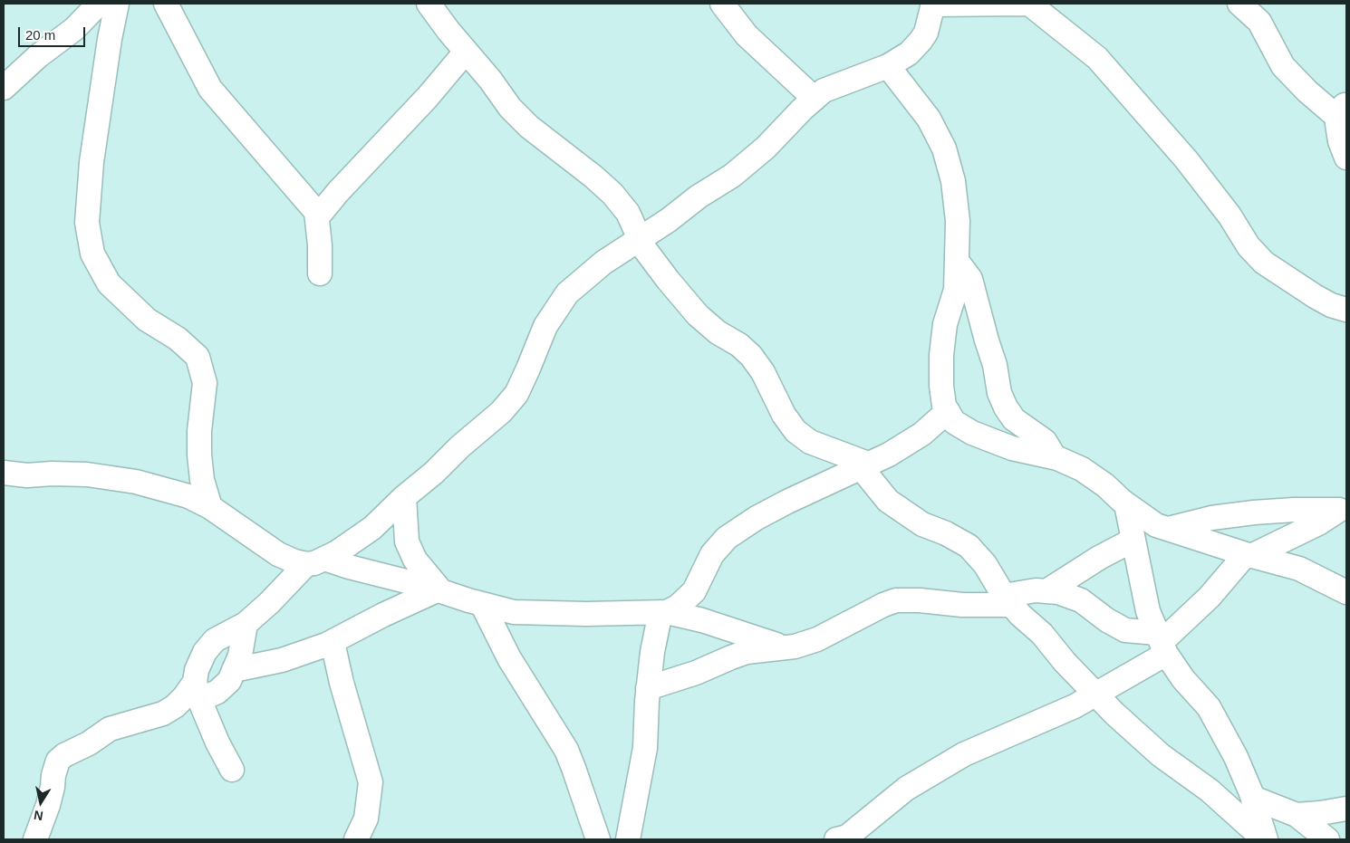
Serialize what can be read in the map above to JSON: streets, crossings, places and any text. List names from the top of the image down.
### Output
{
  "scale_bar": "20 m",
  "north": "bottom"
}
